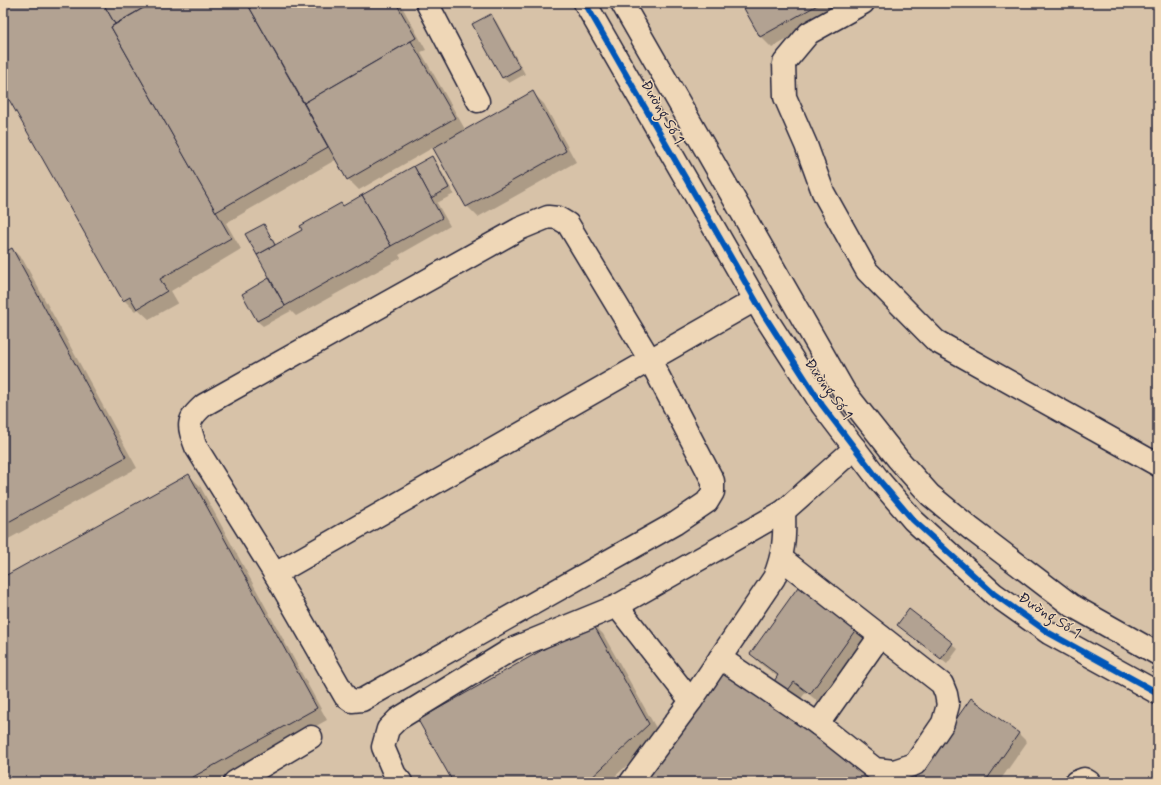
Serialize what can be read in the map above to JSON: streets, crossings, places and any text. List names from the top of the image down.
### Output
{
  "streets": {
    "street": ["Đường Số 1"]
  }
}
